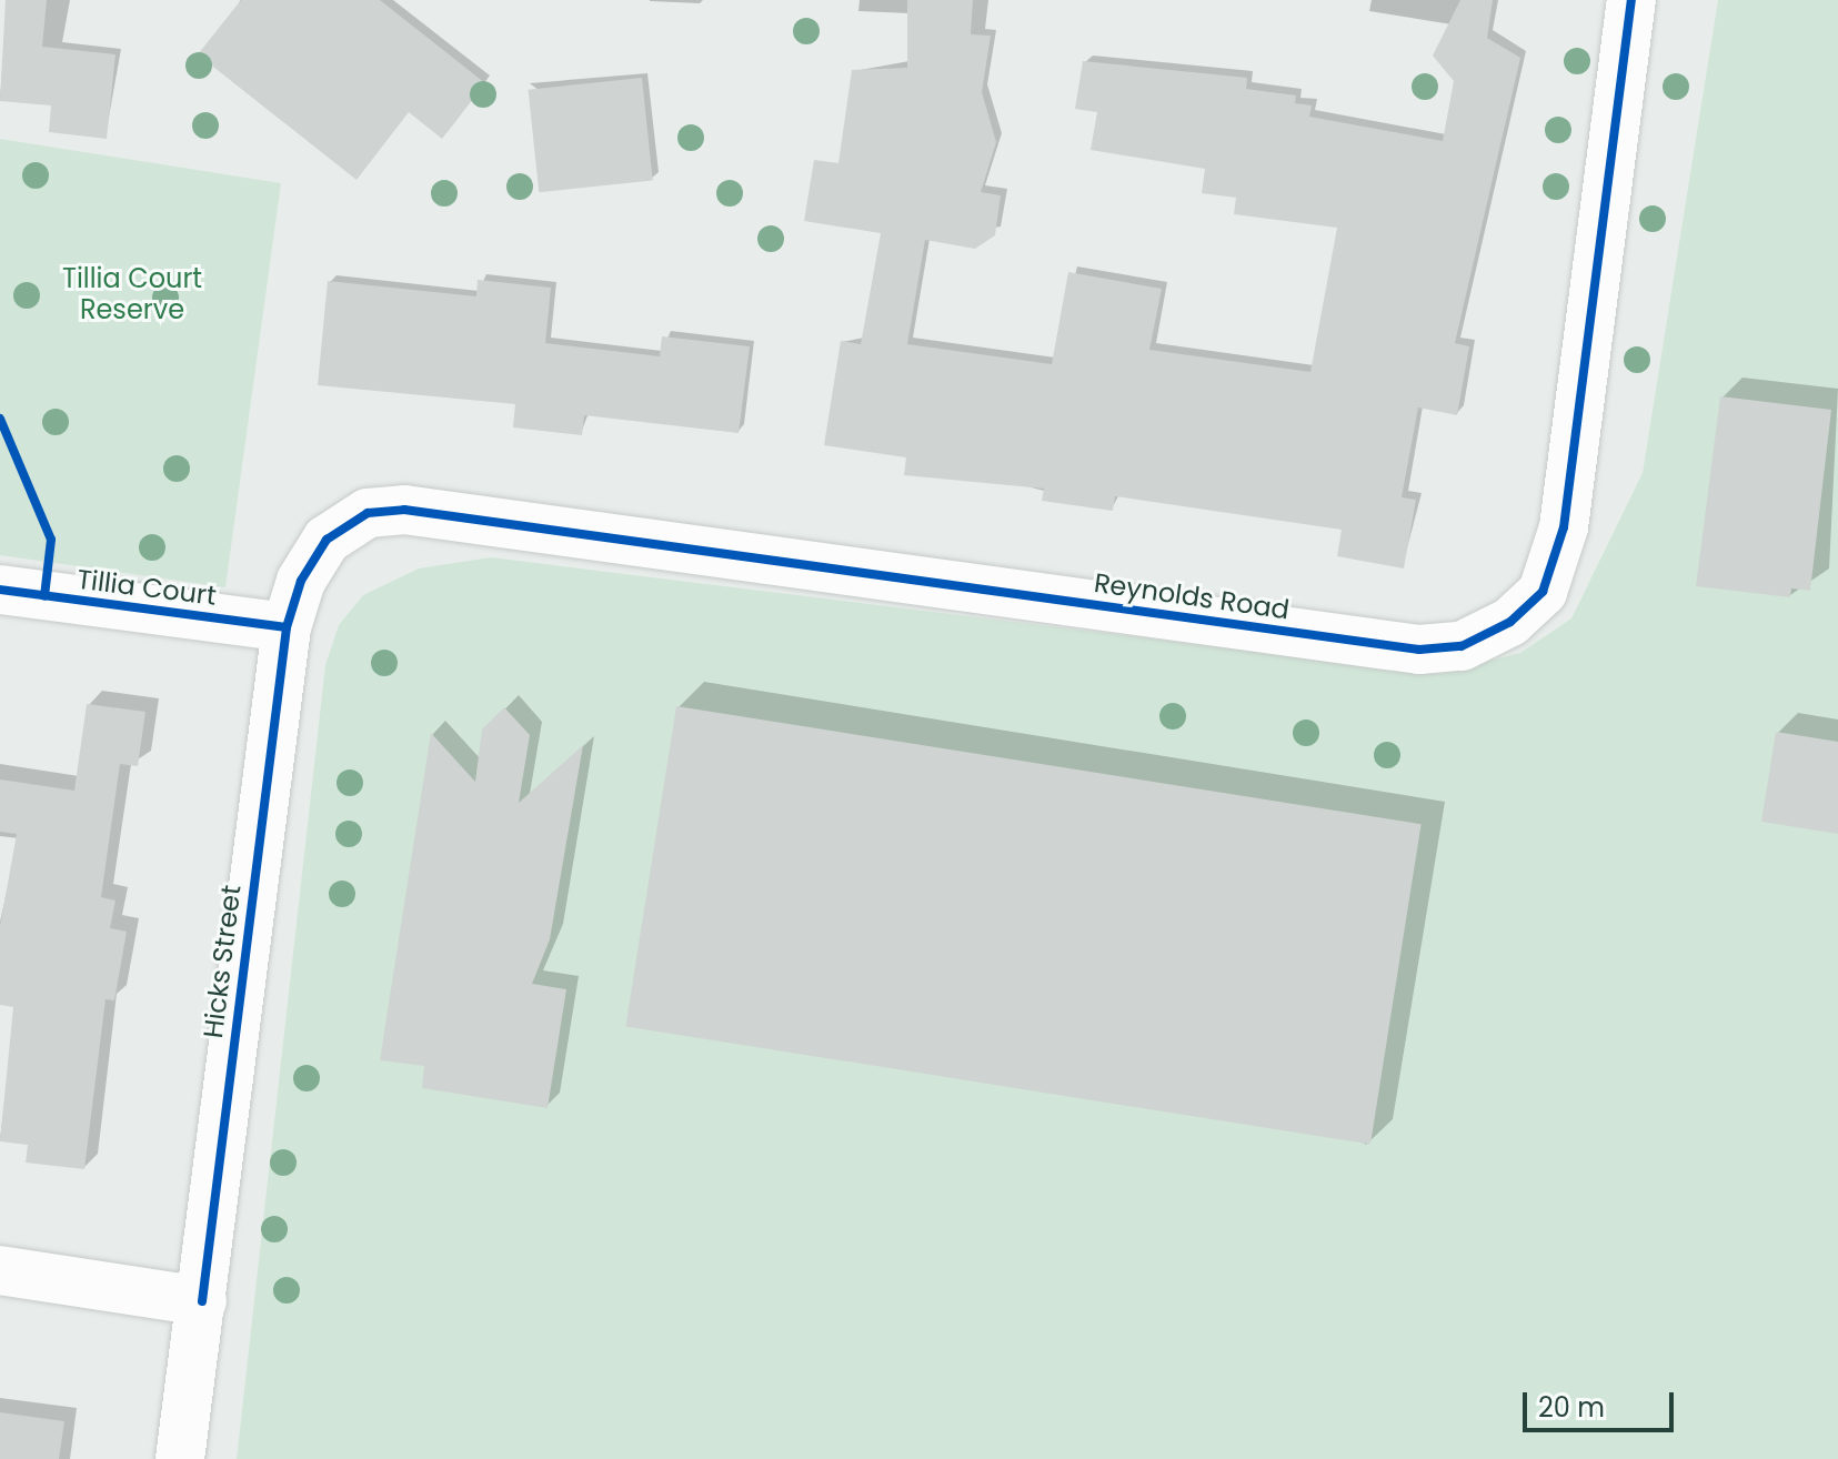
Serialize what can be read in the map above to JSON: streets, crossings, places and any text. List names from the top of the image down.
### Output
{
  "streets": {
    "street": ["Tillia Court", "Reynolds Road", "Hicks Street"]
  },
  "crossings": [
    ["Tillia Court", "Reynolds Road"],
    ["Tillia Court", "Hicks Street"],
    ["Reynolds Road", "Hicks Street"]
  ],
  "parks": ["Tillia Court Reserve"],
  "scale_bar": "20 m"
}
